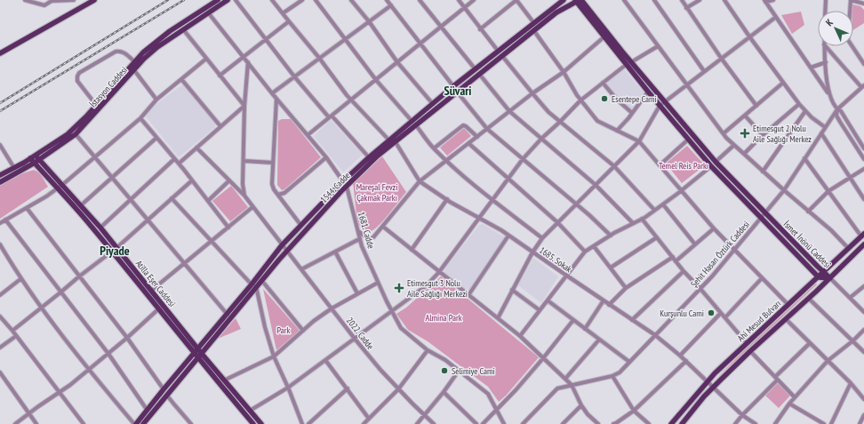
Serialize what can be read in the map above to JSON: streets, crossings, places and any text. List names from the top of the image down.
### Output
{
  "streets": {
    "main road": [
      "İstasyon Caddesi",
      "1544. Cadde",
      "İsmet İnönü Caddesi",
      "Atilla Eşer Caddesi",
      "Ahi Mesud Bulvarı"
    ],
    "street": [
      "1681. Cadde",
      "Şehit Hasan Öztürk Caddesi",
      "1685. Sokak",
      "2022. Cadde"
    ]
  },
  "crossings": [
    ["İstasyon Caddesi", "1681. Cadde"],
    ["İstasyon Caddesi", "Atilla Eşer Caddesi"],
    ["1544. Cadde", "1681. Cadde"],
    ["1544. Cadde", "İsmet İnönü Caddesi"],
    ["1544. Cadde", "1685. Sokak"],
    ["1544. Cadde", "Atilla Eşer Caddesi"],
    ["1544. Cadde", "2022. Cadde"],
    ["İsmet İnönü Caddesi", "Şehit Hasan Öztürk Caddesi"],
    ["İsmet İnönü Caddesi", "Ahi Mesud Bulvarı"],
    ["Şehit Hasan Öztürk Caddesi", "1685. Sokak"],
    ["1685. Sokak", "Ahi Mesud Bulvarı"]
  ],
  "districts": ["Süvari", "Piyade"],
  "parks": [
    "Temel Reis Parkı",
    "Mareşal Fevzi Çakmak Parkı",
    "Almina Park",
    "Park"
  ],
  "places": {
    "other": ["Esentepe Cami", "Kurşunlu Cami", "Selimiye Cami"],
    "health": ["Etimesgut 2 Nolu Aile Sağlığı Merkez", "Etimesgut 3 Nolu Aile Sağlığı Merkezi"]
  },
  "north": "top left"
}
